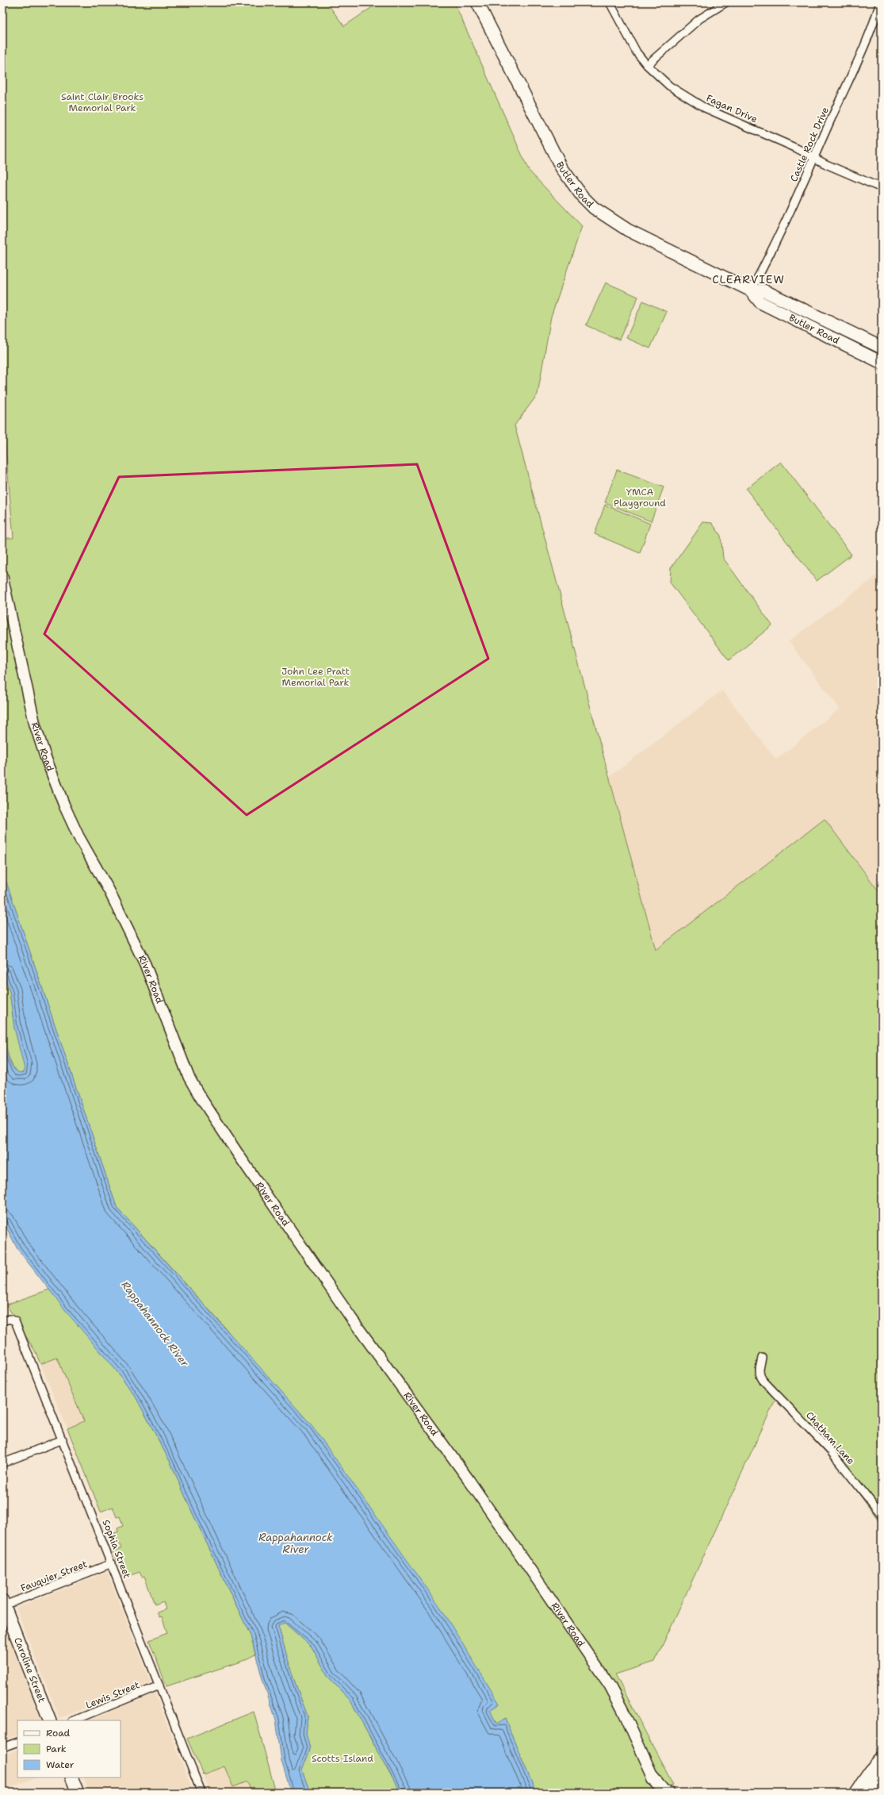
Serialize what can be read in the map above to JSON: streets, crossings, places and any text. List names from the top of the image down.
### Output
{
  "streets": {
    "main road": ["Butler Road", "Caroline Street"],
    "street": [
      "Fagan Drive",
      "Castle Rock Drive",
      "River Road",
      "Chatham Lane",
      "Sophia Street",
      "Fauquier Street",
      "Lewis Street"
    ]
  },
  "crossings": [
    ["Fagan Drive", "Castle Rock Drive"],
    ["Castle Rock Drive", "Butler Road"],
    ["Sophia Street", "Fauquier Street"],
    ["Sophia Street", "Lewis Street"],
    ["Fauquier Street", "Caroline Street"]
  ],
  "districts": ["CLEARVIEW"],
  "water": ["Rappahannock River"],
  "parks": [
    "Saint Clair Brooks Memorial Park",
    "YMCA Playground",
    "John Lee Pratt Memorial Park",
    "Scotts Island"
  ],
  "legend": ["Road", "Park", "Water"]
}
